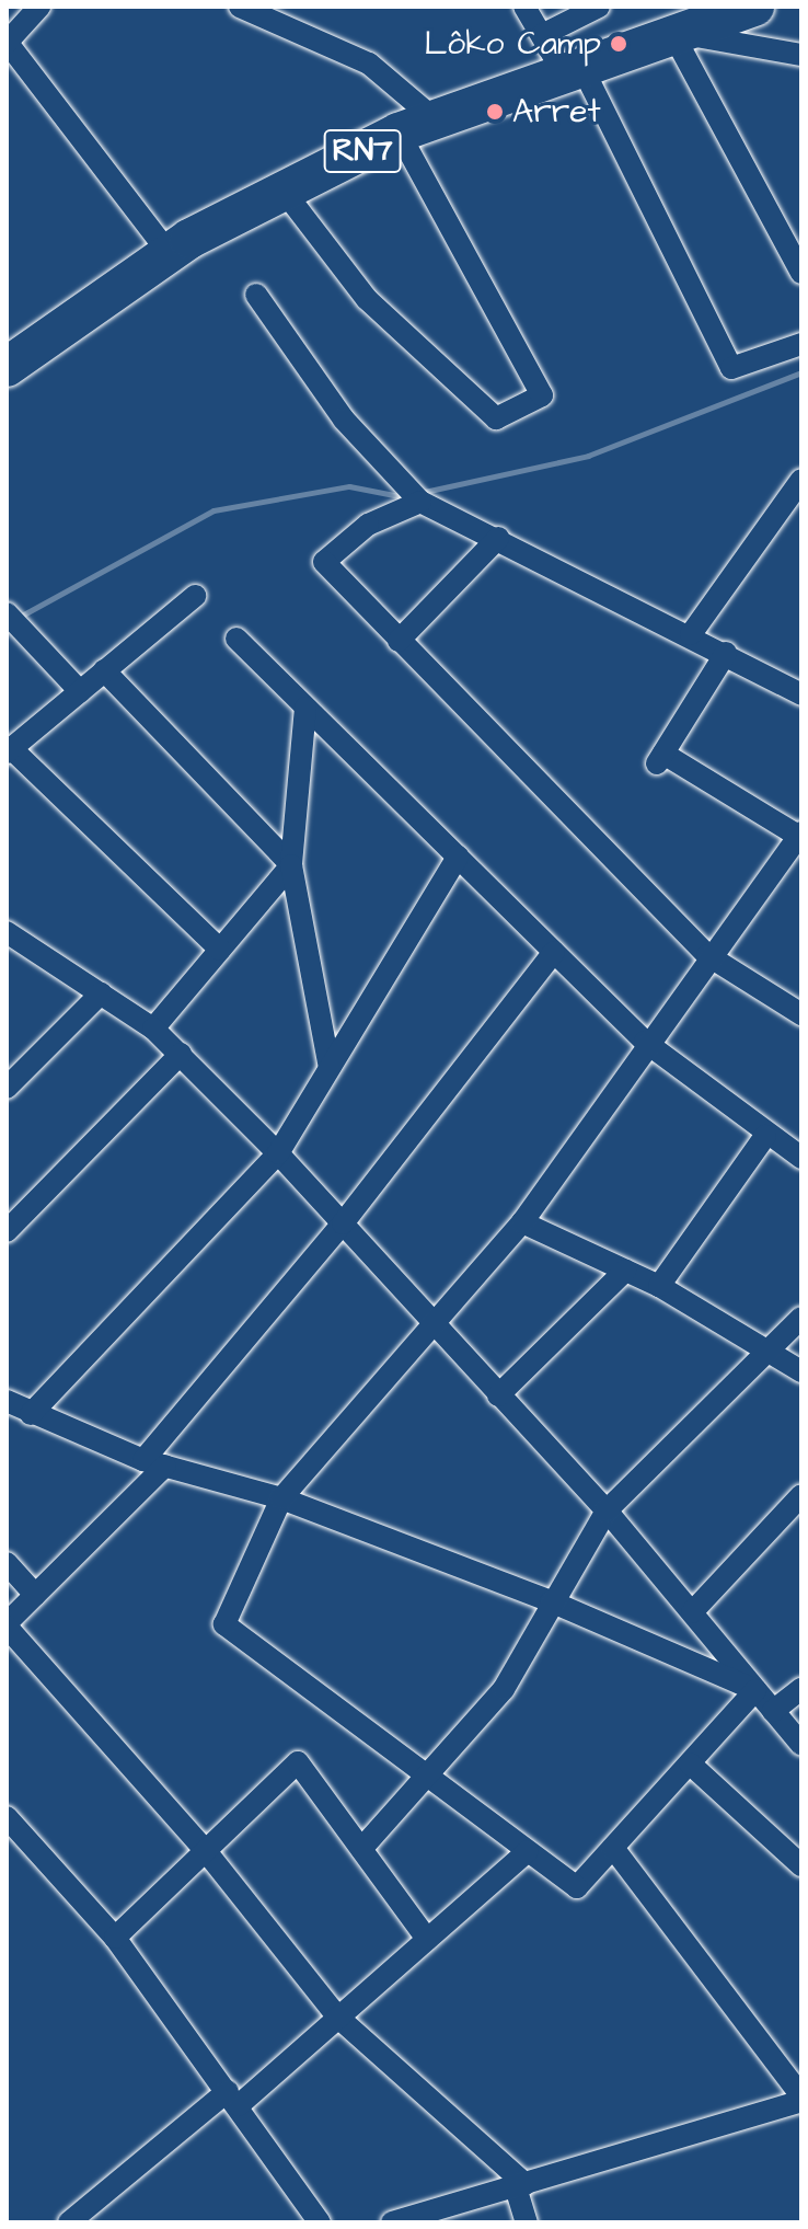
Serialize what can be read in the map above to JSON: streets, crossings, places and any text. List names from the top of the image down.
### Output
{
  "streets": {
    "highway": ["RN7"]
  },
  "places": ["Lôko Camp", "Arret"]
}
